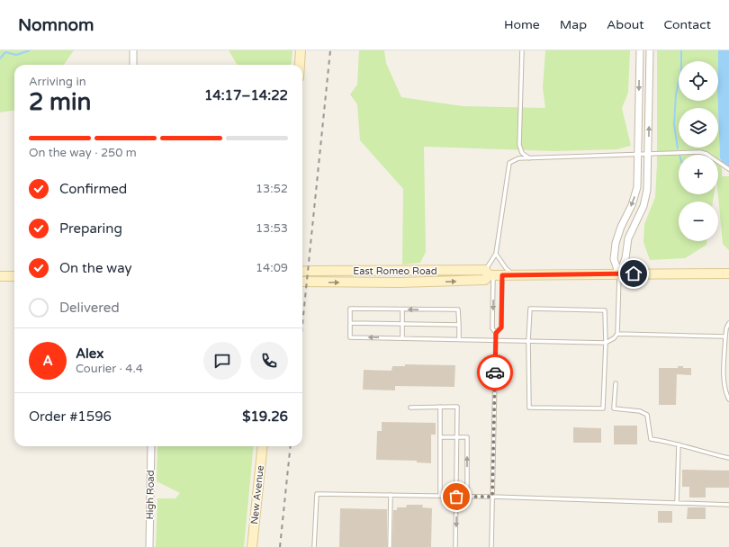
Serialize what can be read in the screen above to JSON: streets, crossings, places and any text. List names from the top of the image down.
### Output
{
  "streets": {
    "main road": ["East Romeo Road", "New Avenue"],
    "street": ["High Road"]
  },
  "page": {
    "header": "Nomnom",
    "nav": [
      "Home",
      "Map",
      "About",
      "Contact"
    ],
    "map_buttons": ["+", "−"],
    "heading": ["2 min", "Arriving in", "14:17–14:22"],
    "panel": [
      "Alex",
      "Courier · 4.4",
      "Order #1596",
      "$19.26"
    ],
    "bar": "On the way · 250 m",
    "list": [
      ["Confirmed", "13:52"],
      ["Preparing", "13:53"],
      ["On the way", "14:09"],
      "Delivered"
    ],
    "round": "A"
  }
}
